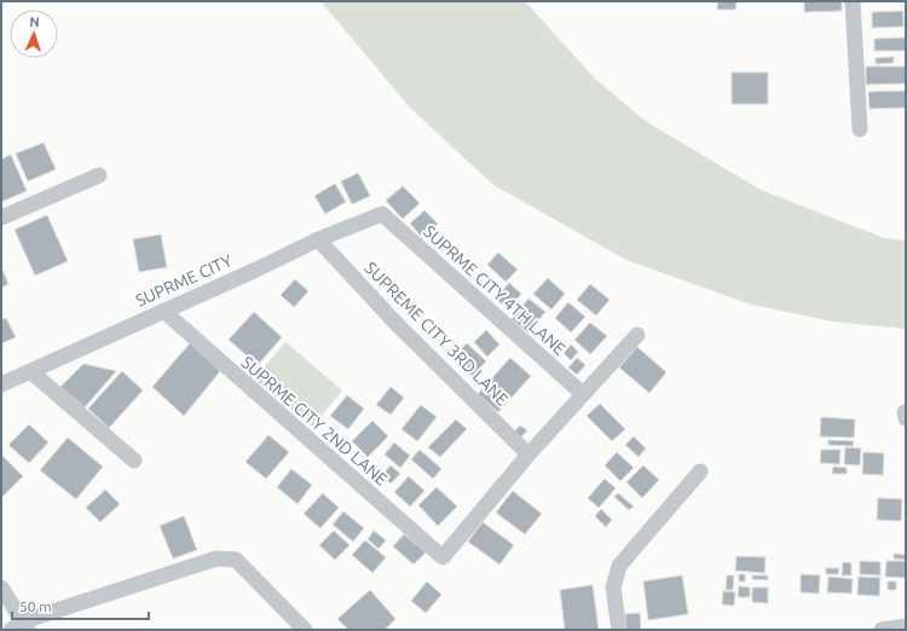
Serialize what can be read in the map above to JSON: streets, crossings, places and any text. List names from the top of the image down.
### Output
{
  "streets": {
    "street": [
      "SUPRME CITY",
      "SUPRME CITY 4TH LANE",
      "SUPREME CITY 3RD LANE",
      "SUPRME CITY 2ND LANE"
    ]
  },
  "crossings": [
    ["SUPRME CITY", "SUPRME CITY 4TH LANE"],
    ["SUPRME CITY", "SUPREME CITY 3RD LANE"],
    ["SUPRME CITY", "SUPRME CITY 2ND LANE"],
    ["SUPREME CITY 3RD LANE", "SUPRME CITY 2ND LANE"]
  ],
  "scale_bar": "50 m",
  "north": "top"
}
